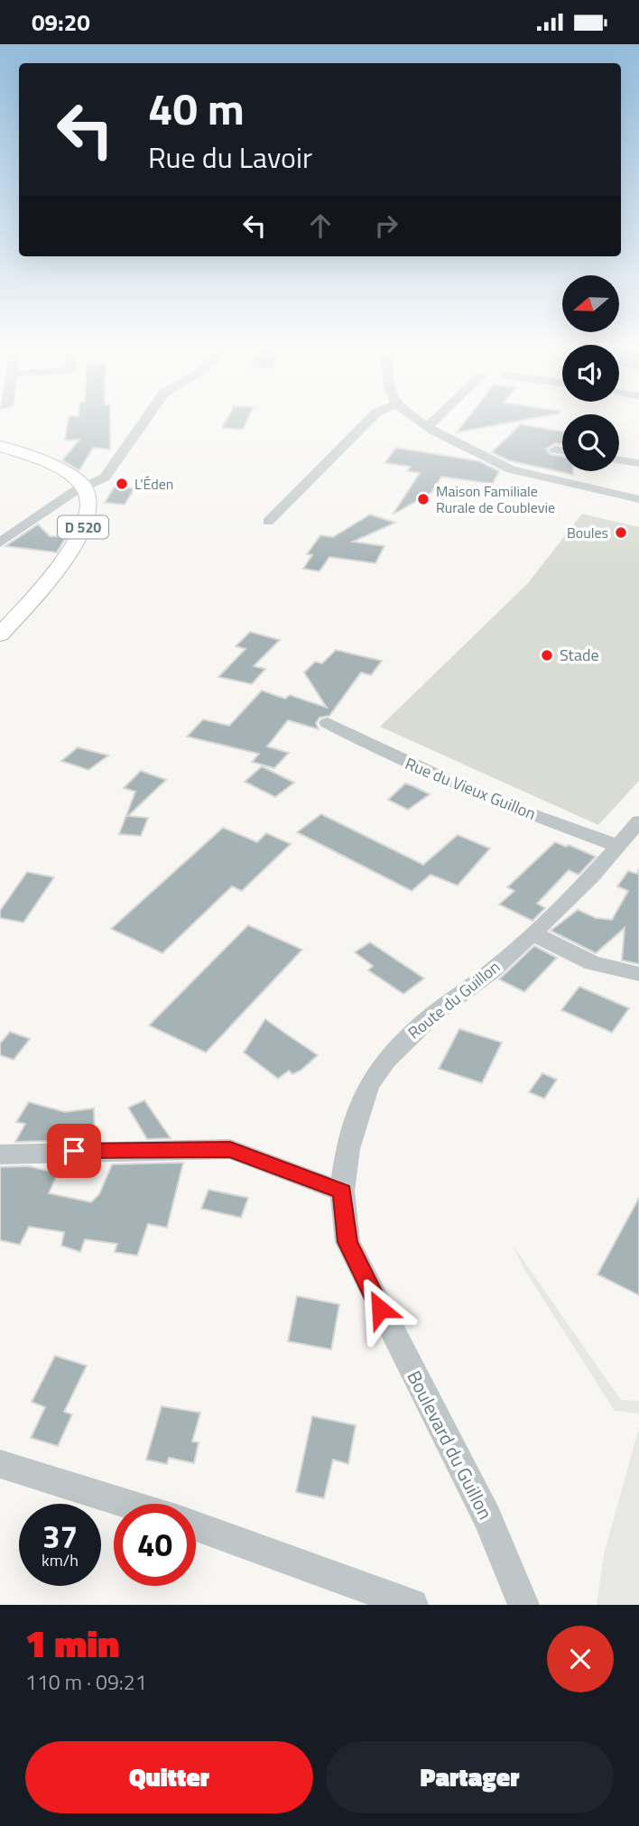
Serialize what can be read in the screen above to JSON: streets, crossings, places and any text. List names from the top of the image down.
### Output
{
  "streets": {
    "main road": ["D 520"],
    "street": ["Rue du Vieux Guillon", "Route du Guillon", "Boulevard du Guillon"]
  },
  "crossings": [
    ["Rue du Vieux Guillon", "Route du Guillon"],
    ["Route du Guillon", "Boulevard du Guillon"]
  ],
  "places": [
    "L'Éden",
    "Maison Familiale Rurale de Coublevie",
    "Boules",
    "Stade"
  ],
  "north": "left",
  "page": {
    "status": "09:20",
    "turn": ["40 m", "Rue du Lavoir"],
    "speed": "37 km/h",
    "limit": "40",
    "heading": ["1 min", "110 m · 09:21"],
    "buttons": ["Quitter", "Partager"]
  }
}
